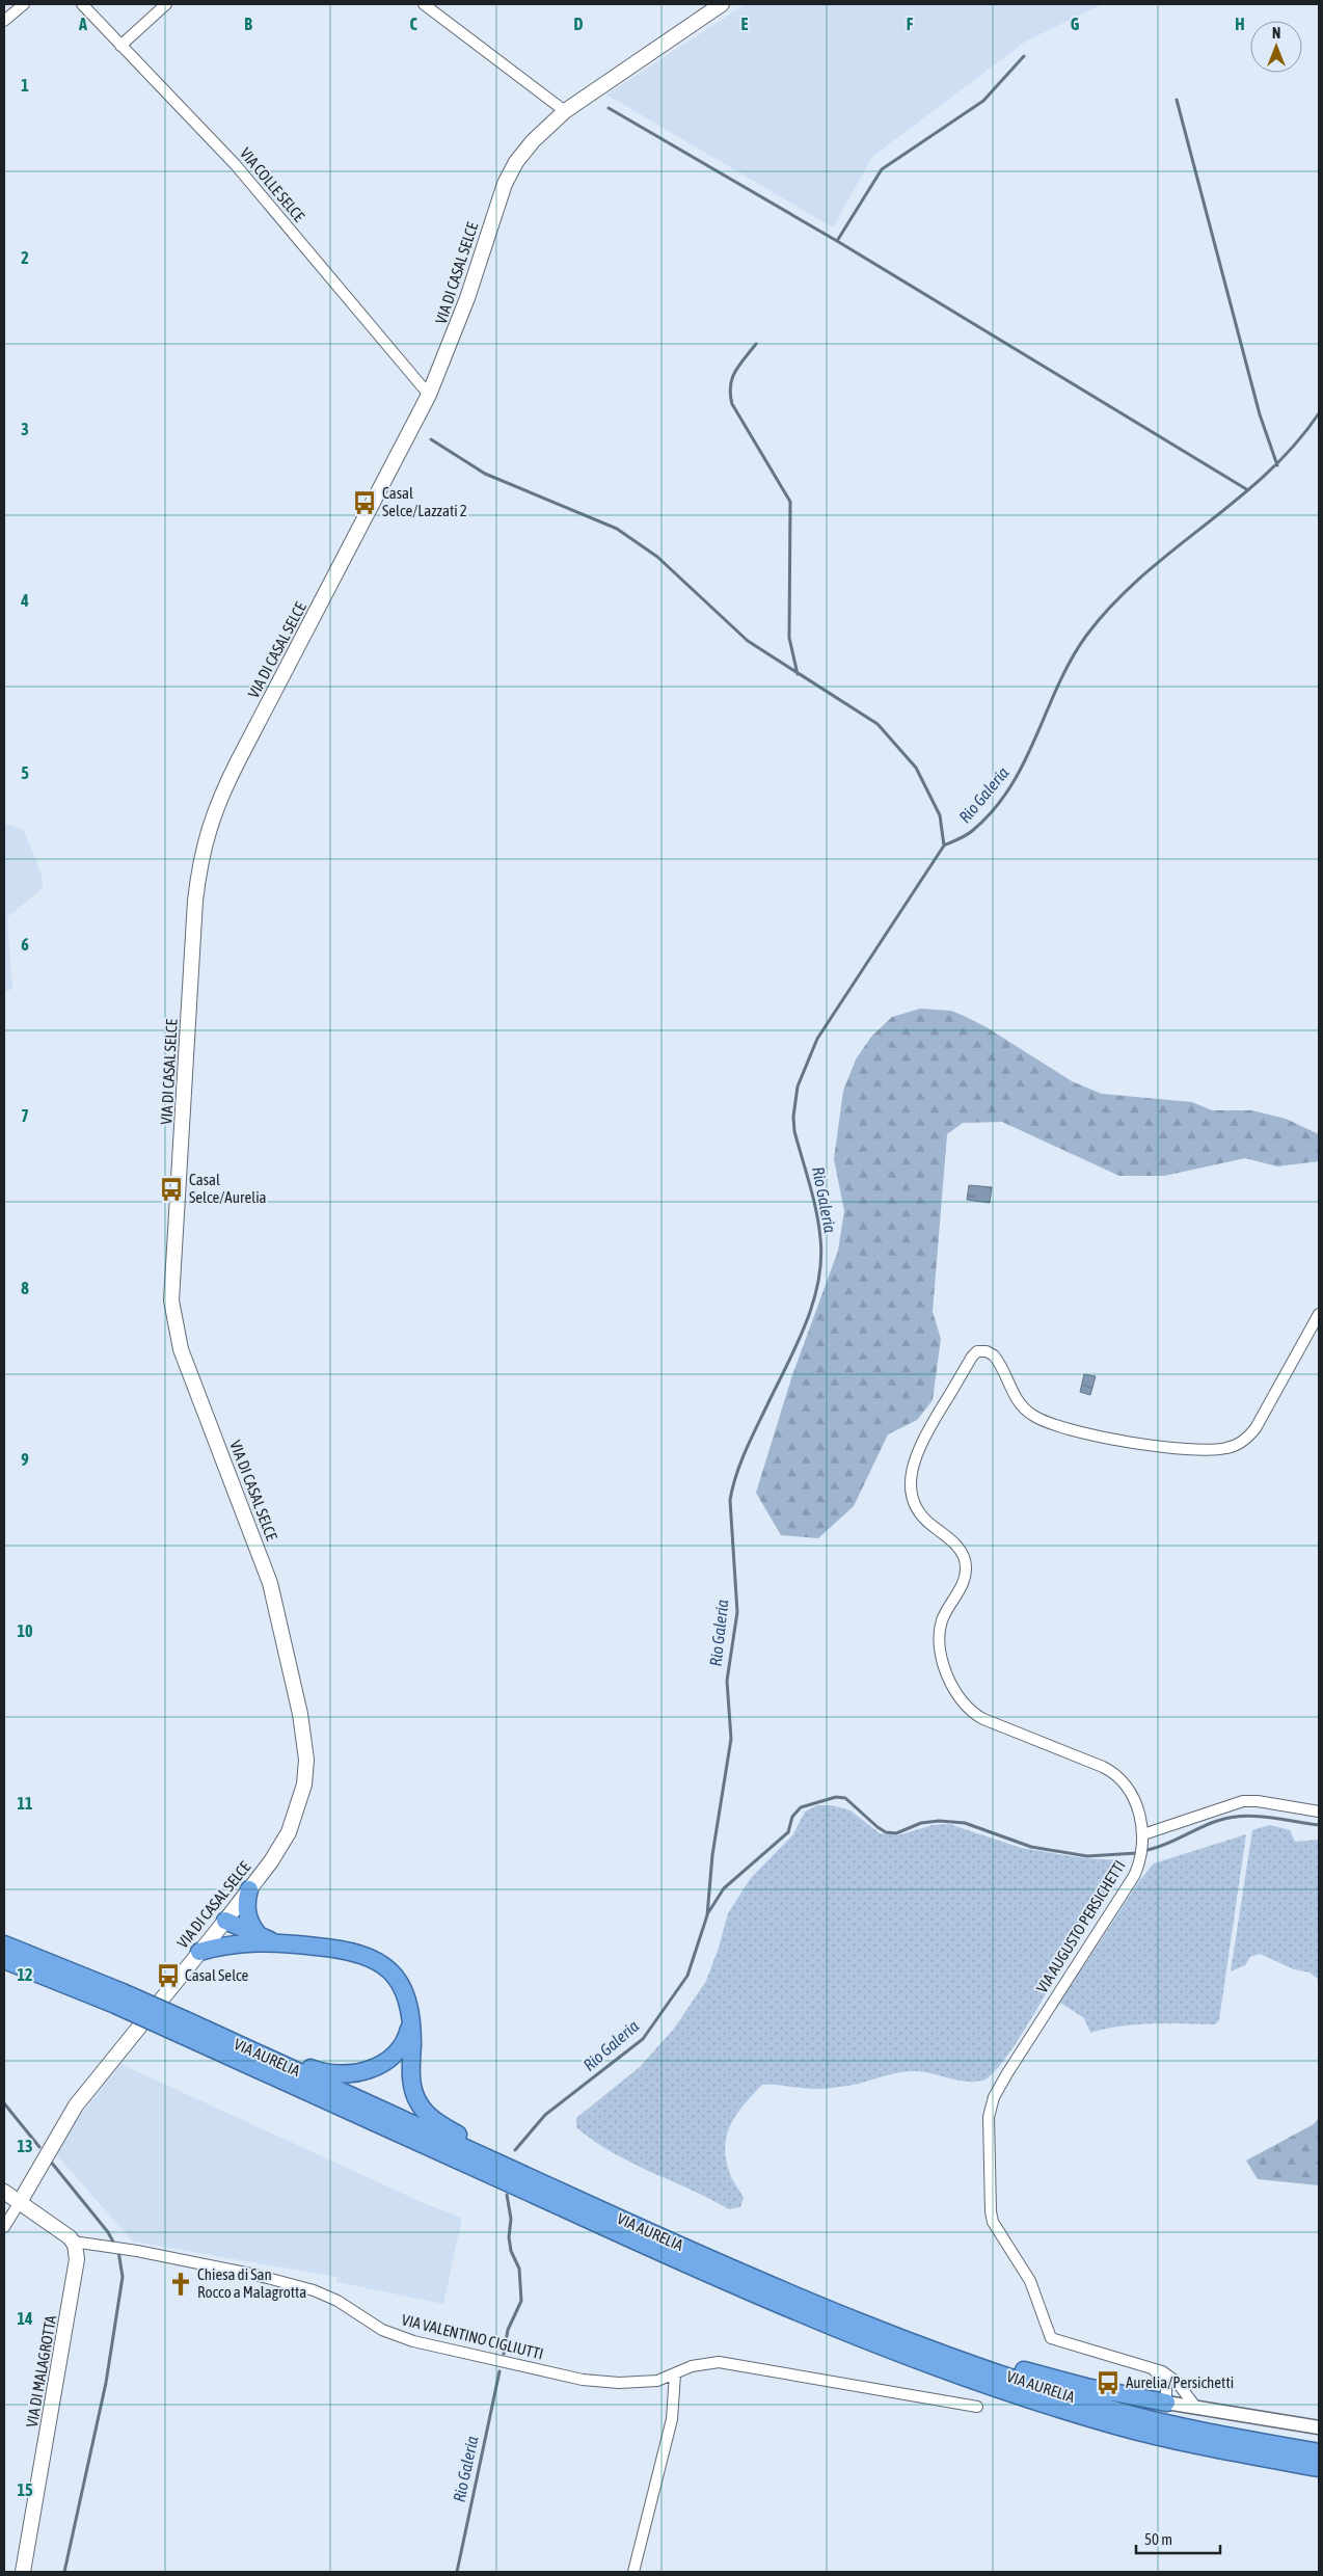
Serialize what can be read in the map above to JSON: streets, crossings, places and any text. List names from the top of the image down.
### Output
{
  "streets": {
    "highway": ["VIA AURELIA"],
    "main road": ["VIA DI CASAL SELCE", "VIA DI MALAGROTTA"],
    "street": ["VIA COLLE SELCE", "VIA AUGUSTO PERSICHETTI", "VIA VALENTINO CIGLIUTTI"]
  },
  "crossings": [
    ["VIA COLLE SELCE", "VIA DI CASAL SELCE"],
    ["VIA VALENTINO CIGLIUTTI", "VIA DI MALAGROTTA"]
  ],
  "water": ["Rio Galeria"],
  "places": {
    "bus stop": [
      "Casal Selce/Lazzati 2",
      "Casal Selce/Aurelia",
      "Casal Selce",
      "Aurelia/Persichetti"
    ],
    "church": ["Chiesa di San Rocco a Malagrotta"]
  },
  "scale_bar": "50 m",
  "north": "top",
  "grid": {
    "columns": [
      "A",
      "B",
      "C",
      "D",
      "E",
      "F",
      "G",
      "H"
    ],
    "rows": [
      "1",
      "2",
      "3",
      "4",
      "5",
      "6",
      "7",
      "8",
      "9",
      "10",
      "11",
      "12",
      "13",
      "14",
      "15"
    ]
  }
}
